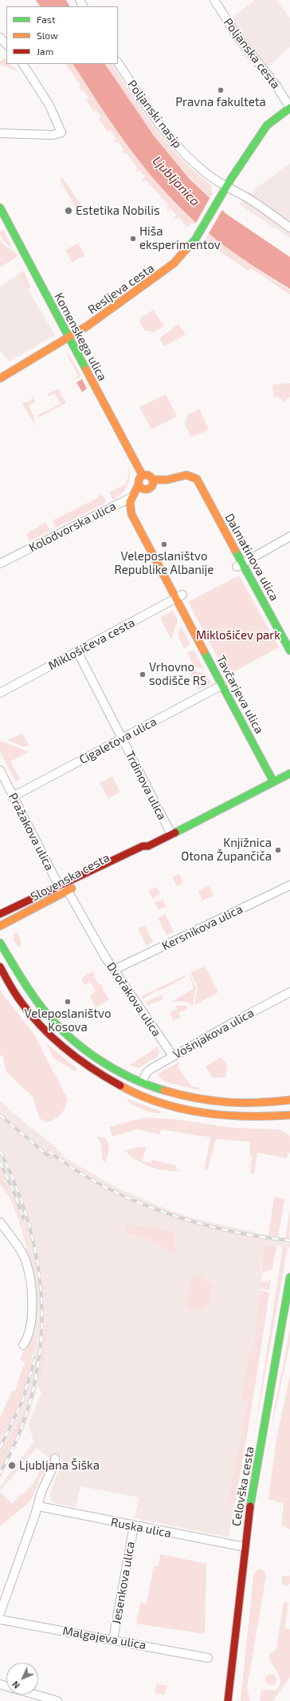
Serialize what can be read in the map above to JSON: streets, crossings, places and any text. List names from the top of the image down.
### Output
{
  "streets": {
    "main road": [
      "Resljeva cesta",
      "Komenskega ulica",
      "Kolodvorska ulica",
      "Dalmatinova ulica",
      "Tavčarjeva ulica",
      "Slovenska cesta",
      "Celovška cesta"
    ],
    "street": [
      "Poljanska cesta",
      "Poljanski nasip",
      "Miklošičeva cesta",
      "Cigaletova ulica",
      "Trdinova ulica",
      "Pražakova ulica",
      "Kersnikova ulica",
      "Dvořakova ulica",
      "Vošnjakova ulica",
      "Ruska ulica",
      "Jesenkova ulica",
      "Malgajeva ulica"
    ]
  },
  "crossings": [
    ["Poljanska cesta", "Resljeva cesta"],
    ["Poljanski nasip", "Resljeva cesta"],
    ["Resljeva cesta", "Komenskega ulica"],
    ["Komenskega ulica", "Kolodvorska ulica"],
    ["Komenskega ulica", "Dalmatinova ulica"],
    ["Kolodvorska ulica", "Dalmatinova ulica"],
    ["Kolodvorska ulica", "Tavčarjeva ulica"],
    ["Miklošičeva cesta", "Tavčarjeva ulica"],
    ["Miklošičeva cesta", "Trdinova ulica"],
    ["Tavčarjeva ulica", "Cigaletova ulica"],
    ["Tavčarjeva ulica", "Slovenska cesta"],
    ["Cigaletova ulica", "Trdinova ulica"],
    ["Cigaletova ulica", "Pražakova ulica"],
    ["Trdinova ulica", "Slovenska cesta"],
    ["Pražakova ulica", "Slovenska cesta"],
    ["Pražakova ulica", "Dvořakova ulica"],
    ["Slovenska cesta", "Dvořakova ulica"],
    ["Kersnikova ulica", "Dvořakova ulica"],
    ["Dvořakova ulica", "Vošnjakova ulica"],
    ["Celovška cesta", "Ruska ulica"],
    ["Ruska ulica", "Jesenkova ulica"],
    ["Jesenkova ulica", "Malgajeva ulica"]
  ],
  "water": ["Ljubljanica"],
  "parks": ["Miklošičev park"],
  "places": [
    "Pravna fakulteta",
    "Estetika Nobilis",
    "Hiša eksperimentov",
    "Veleposlaništvo Republike Albanije",
    "Vrhovno sodišče RS",
    "Knjižnica Otona Župančiča",
    "Veleposlaništvo Kosova",
    "Ljubljana Šiška"
  ],
  "legend": ["Fast", "Slow", "Jam"],
  "north": "bottom left"
}
